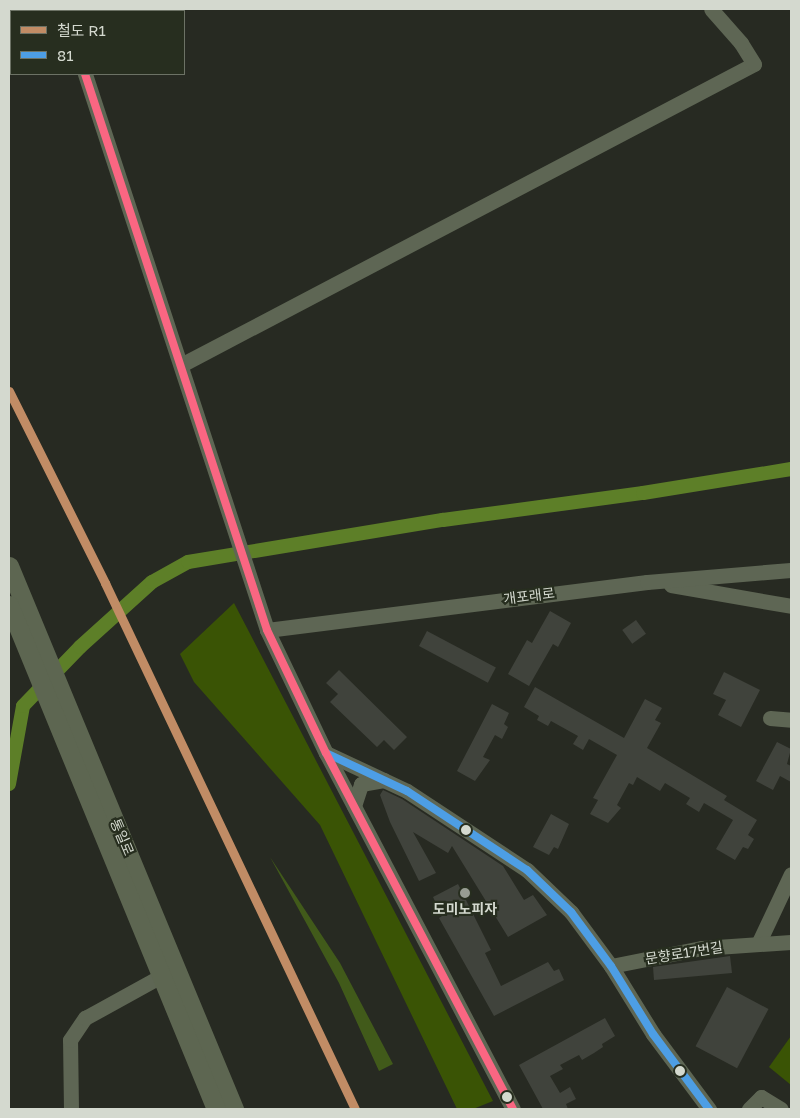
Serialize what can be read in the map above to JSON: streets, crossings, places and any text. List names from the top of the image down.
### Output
{
  "streets": {
    "main road": ["통일로"],
    "street": ["개포래로", "문향로17번길"]
  },
  "places": ["도미노피자"],
  "lines": ["rail line R1", "transit line 81"],
  "legend": ["철도 R1", "81"]
}
